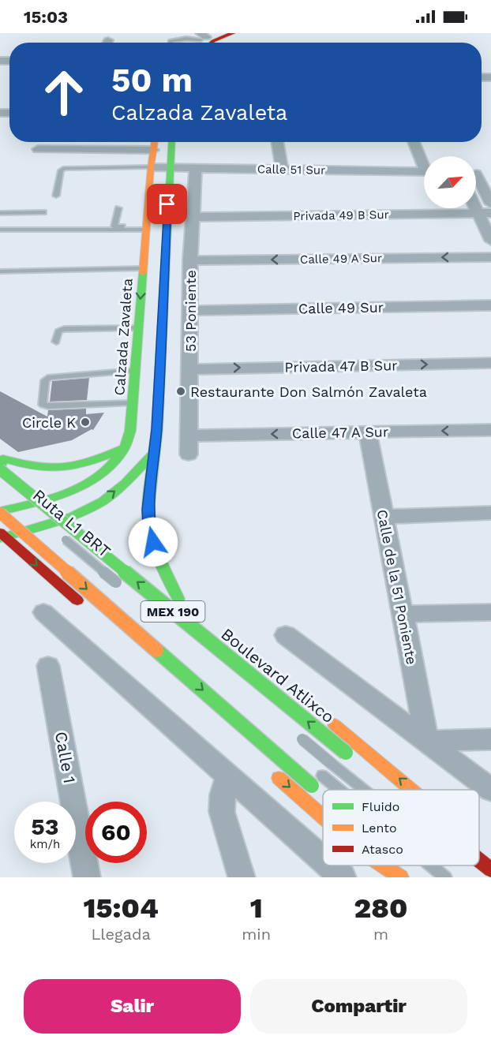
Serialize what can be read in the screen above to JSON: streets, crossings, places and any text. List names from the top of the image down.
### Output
{
  "streets": {
    "main road": ["Calzada Zavaleta", "MEX 190", "Boulevard Atlixco"],
    "street": [
      "Calle 51 Sur",
      "Privada 49 B Sur",
      "Calle 49 A Sur",
      "Calle 49 Sur",
      "53 Poniente",
      "Privada 47 B Sur",
      "Calle 47 A Sur",
      "Calle de la 51 Poniente",
      "Calle 1"
    ],
    "lane": ["Ruta L1 BRT"]
  },
  "crossings": [
    ["Calle 51 Sur", "53 Poniente"],
    ["Calle 51 Sur", "Calzada Zavaleta"],
    ["Privada 49 B Sur", "53 Poniente"],
    ["Calle 49 A Sur", "53 Poniente"],
    ["Calle 49 Sur", "53 Poniente"],
    ["53 Poniente", "Privada 47 B Sur"],
    ["53 Poniente", "Calle 47 A Sur"],
    ["Calzada Zavaleta", "MEX 190"],
    ["Calle 47 A Sur", "Calle de la 51 Poniente"]
  ],
  "one_way": ["Calle 49 A Sur"],
  "places": ["Restaurante Don Salmón Zavaleta", "Circle K"],
  "legend": ["Fluido", "Lento", "Atasco"],
  "north": "top right",
  "page": {
    "status": "15:03",
    "turn": ["50 m", "Calzada Zavaleta"],
    "speed": "53 km/h",
    "limit": "60",
    "eta": [
      "15:04",
      "Llegada",
      "1",
      "min",
      "280",
      "m"
    ],
    "buttons": ["Salir", "Compartir"]
  }
}
